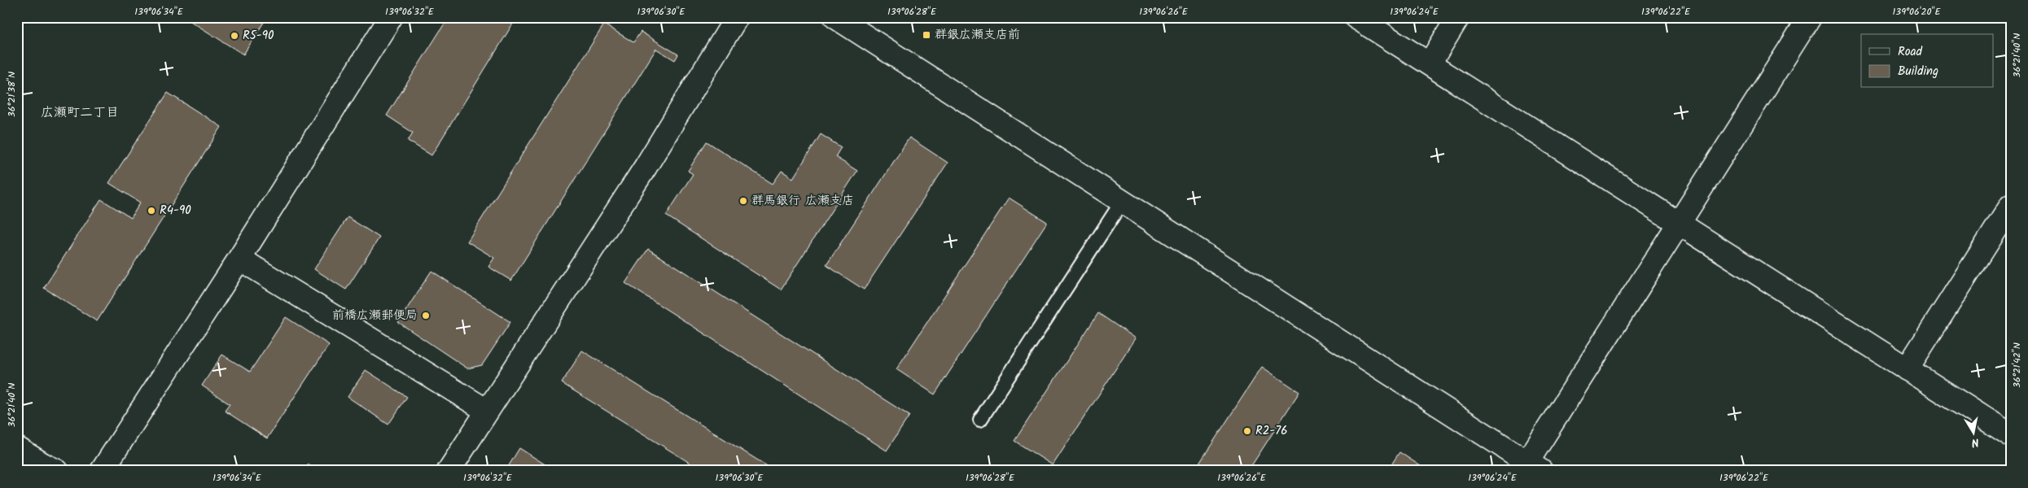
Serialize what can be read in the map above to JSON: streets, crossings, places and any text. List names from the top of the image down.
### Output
{
  "districts": ["広瀬町二丁目"],
  "places": {
    "transit": ["群銀広瀬支店前"],
    "other": [
      "R5-90",
      "群馬銀行 広瀬支店",
      "R4-90",
      "前橋広瀬郵便局",
      "R2-76"
    ]
  },
  "legend": ["Road", "Building"],
  "north": "bottom",
  "coordinates": [
    "139°06'34\"E",
    "139°06'32\"E",
    "139°06'30\"E",
    "139°06'28\"E",
    "139°06'26\"E",
    "139°06'24\"E",
    "139°06'22\"E",
    "139°06'20\"E",
    "36°21'40\"N",
    "36°21'38\"N",
    "36°21'42\"N"
  ]
}
